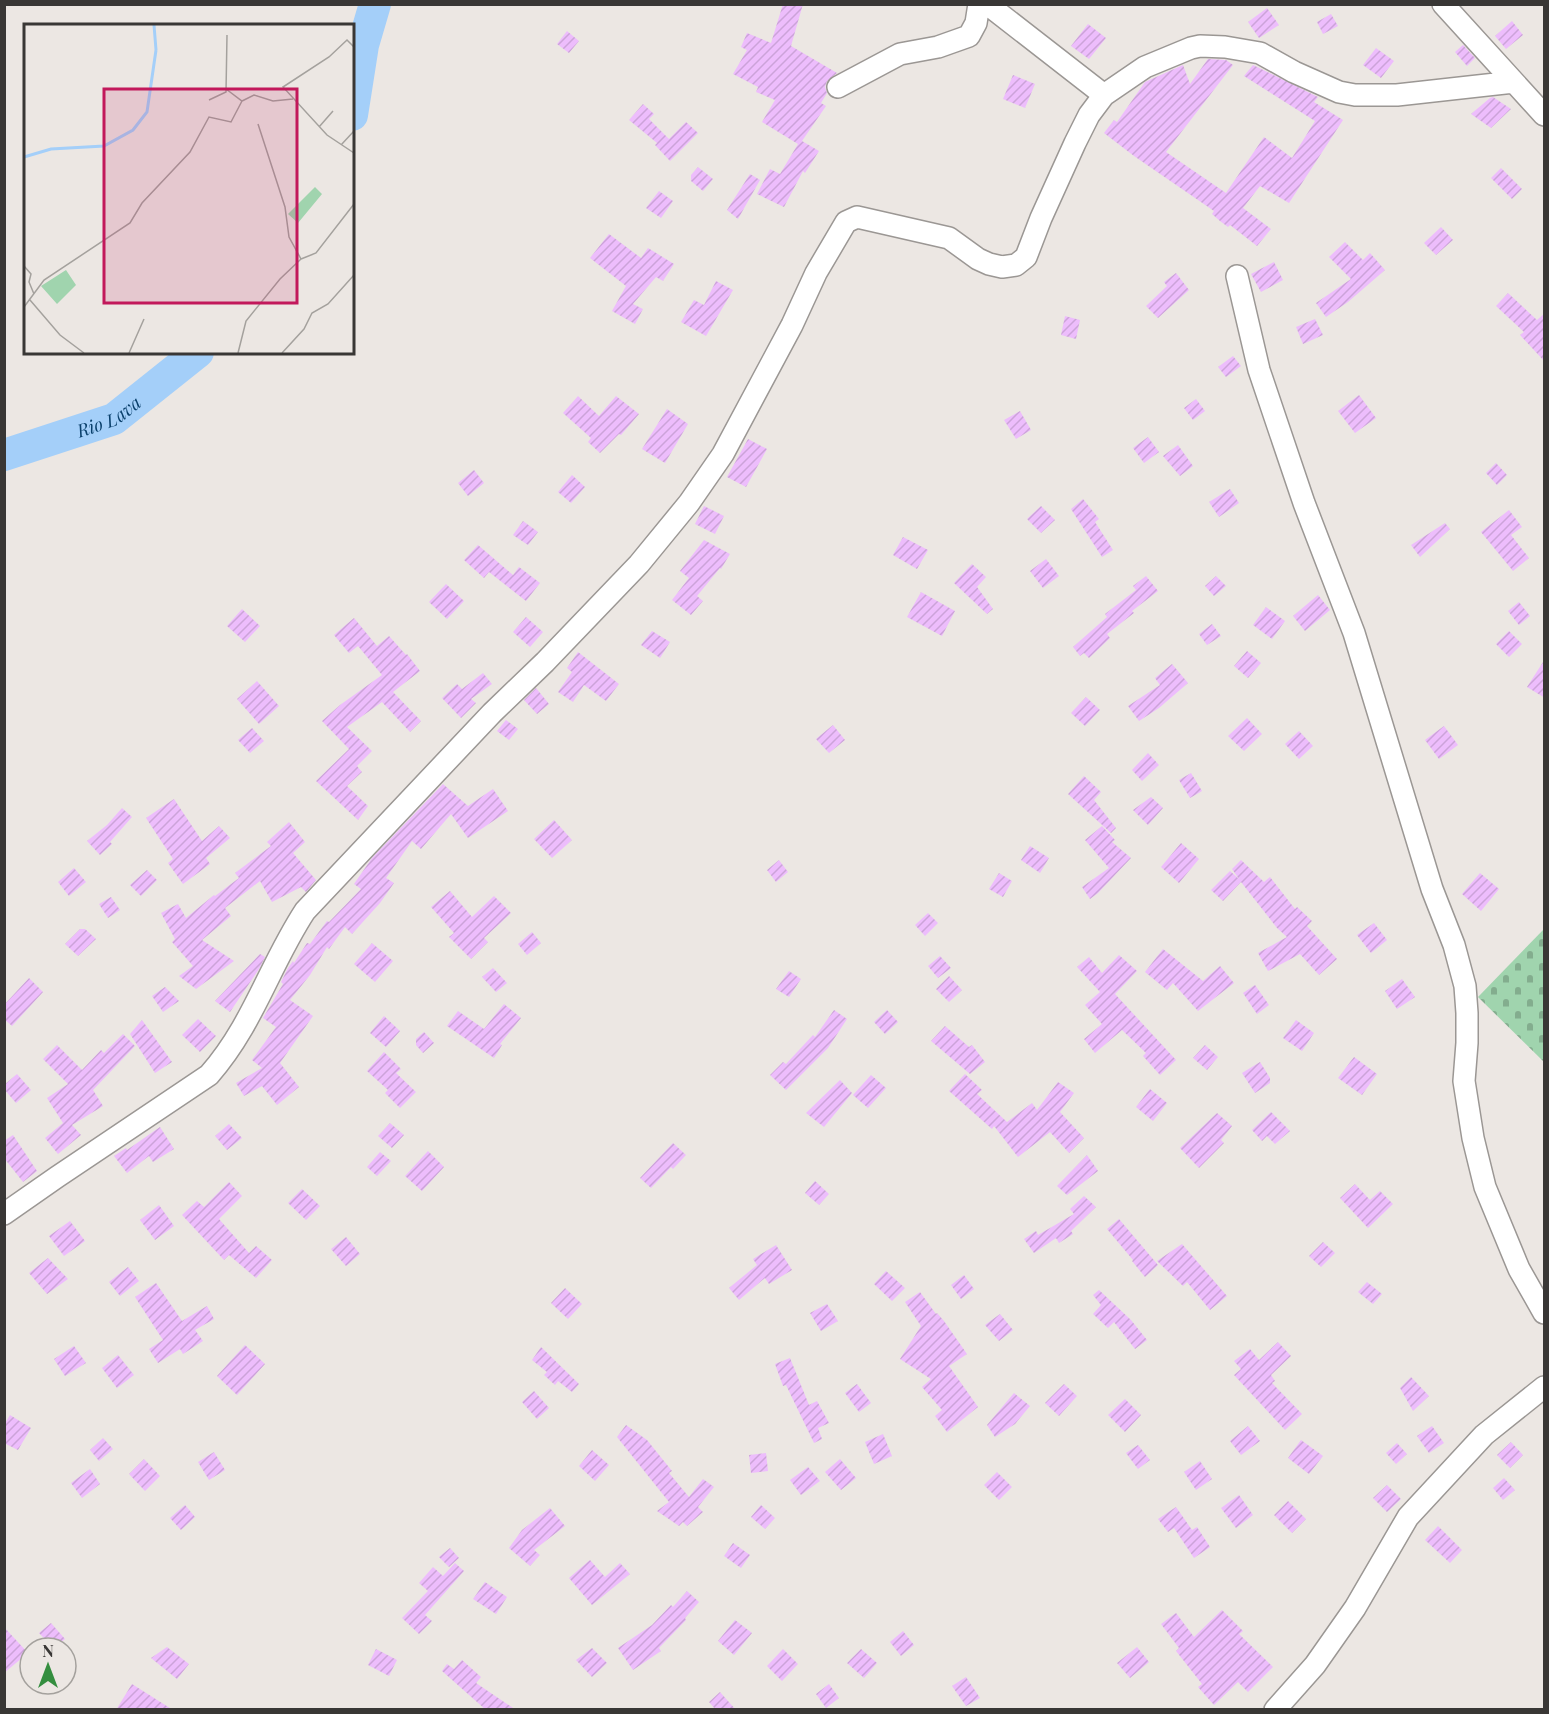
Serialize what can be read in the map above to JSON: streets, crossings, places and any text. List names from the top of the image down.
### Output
{
  "water": ["Rio Lava"],
  "north": "top"
}
